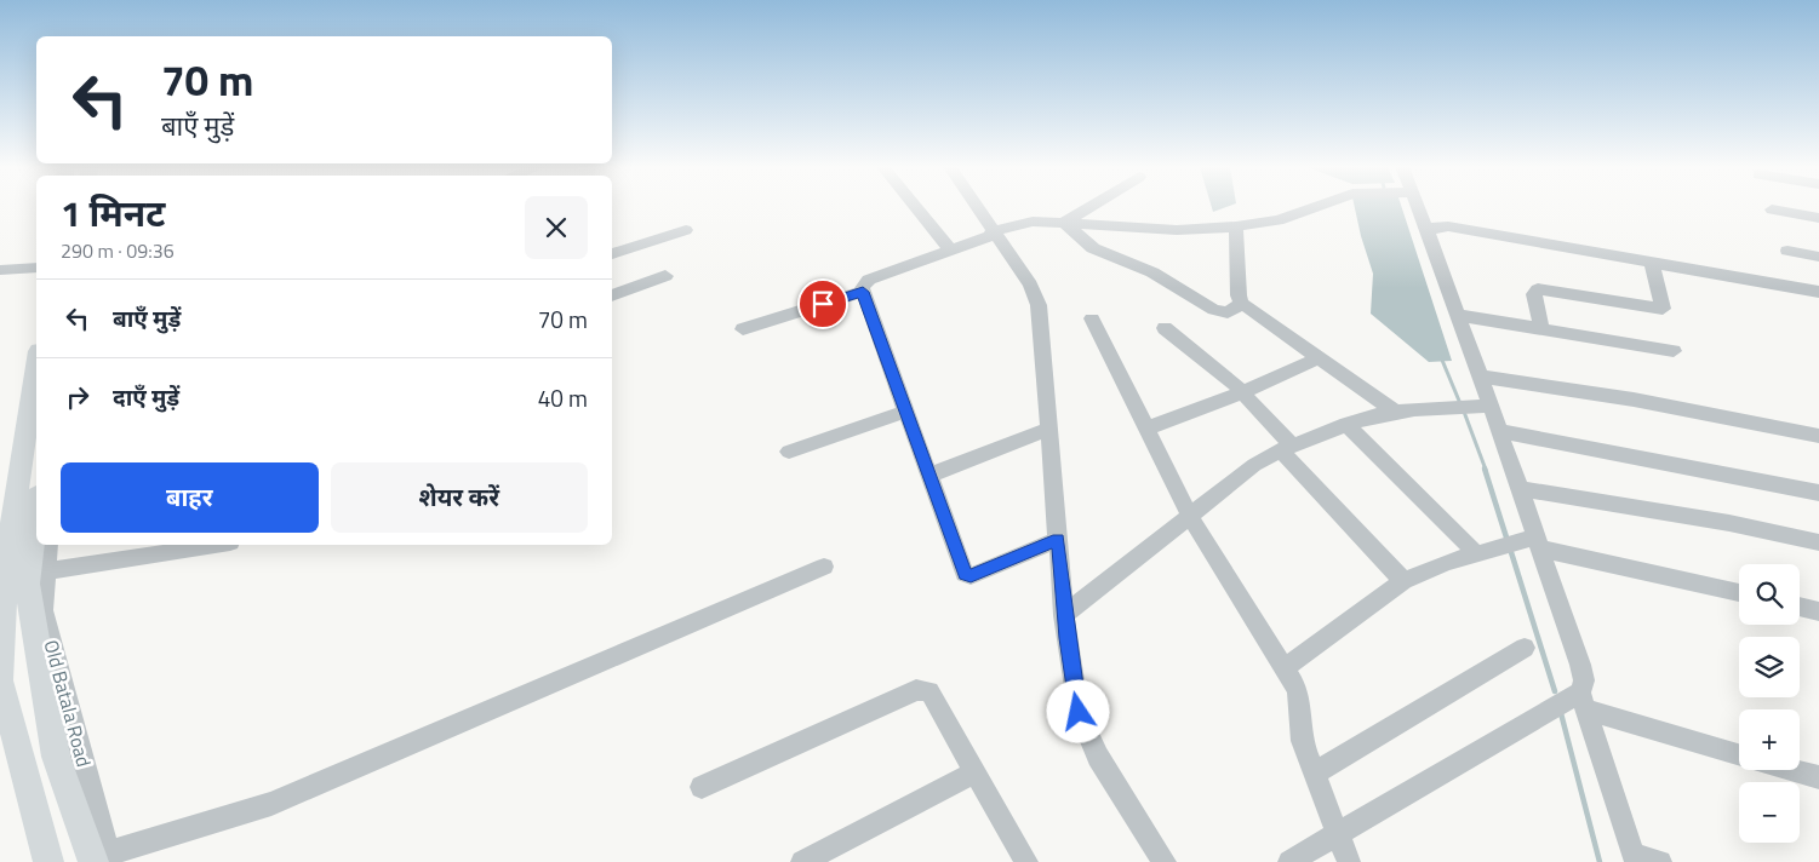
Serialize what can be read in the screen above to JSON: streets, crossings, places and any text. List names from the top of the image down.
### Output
{
  "streets": {
    "street": ["Old Batala Road"]
  },
  "page": {
    "turn": ["70 m", "बाएँ मुड़ें"],
    "heading": ["1 मिनट", "290 m · 09:36"],
    "list": [
      {
        "name": "बाएँ मुड़ें",
        "value": "70 m"
      },
      {
        "name": "दाएँ मुड़ें",
        "value": "40 m"
      }
    ],
    "buttons": ["बाहर", "शेयर करें"],
    "map_buttons": ["+", "−"]
  }
}
